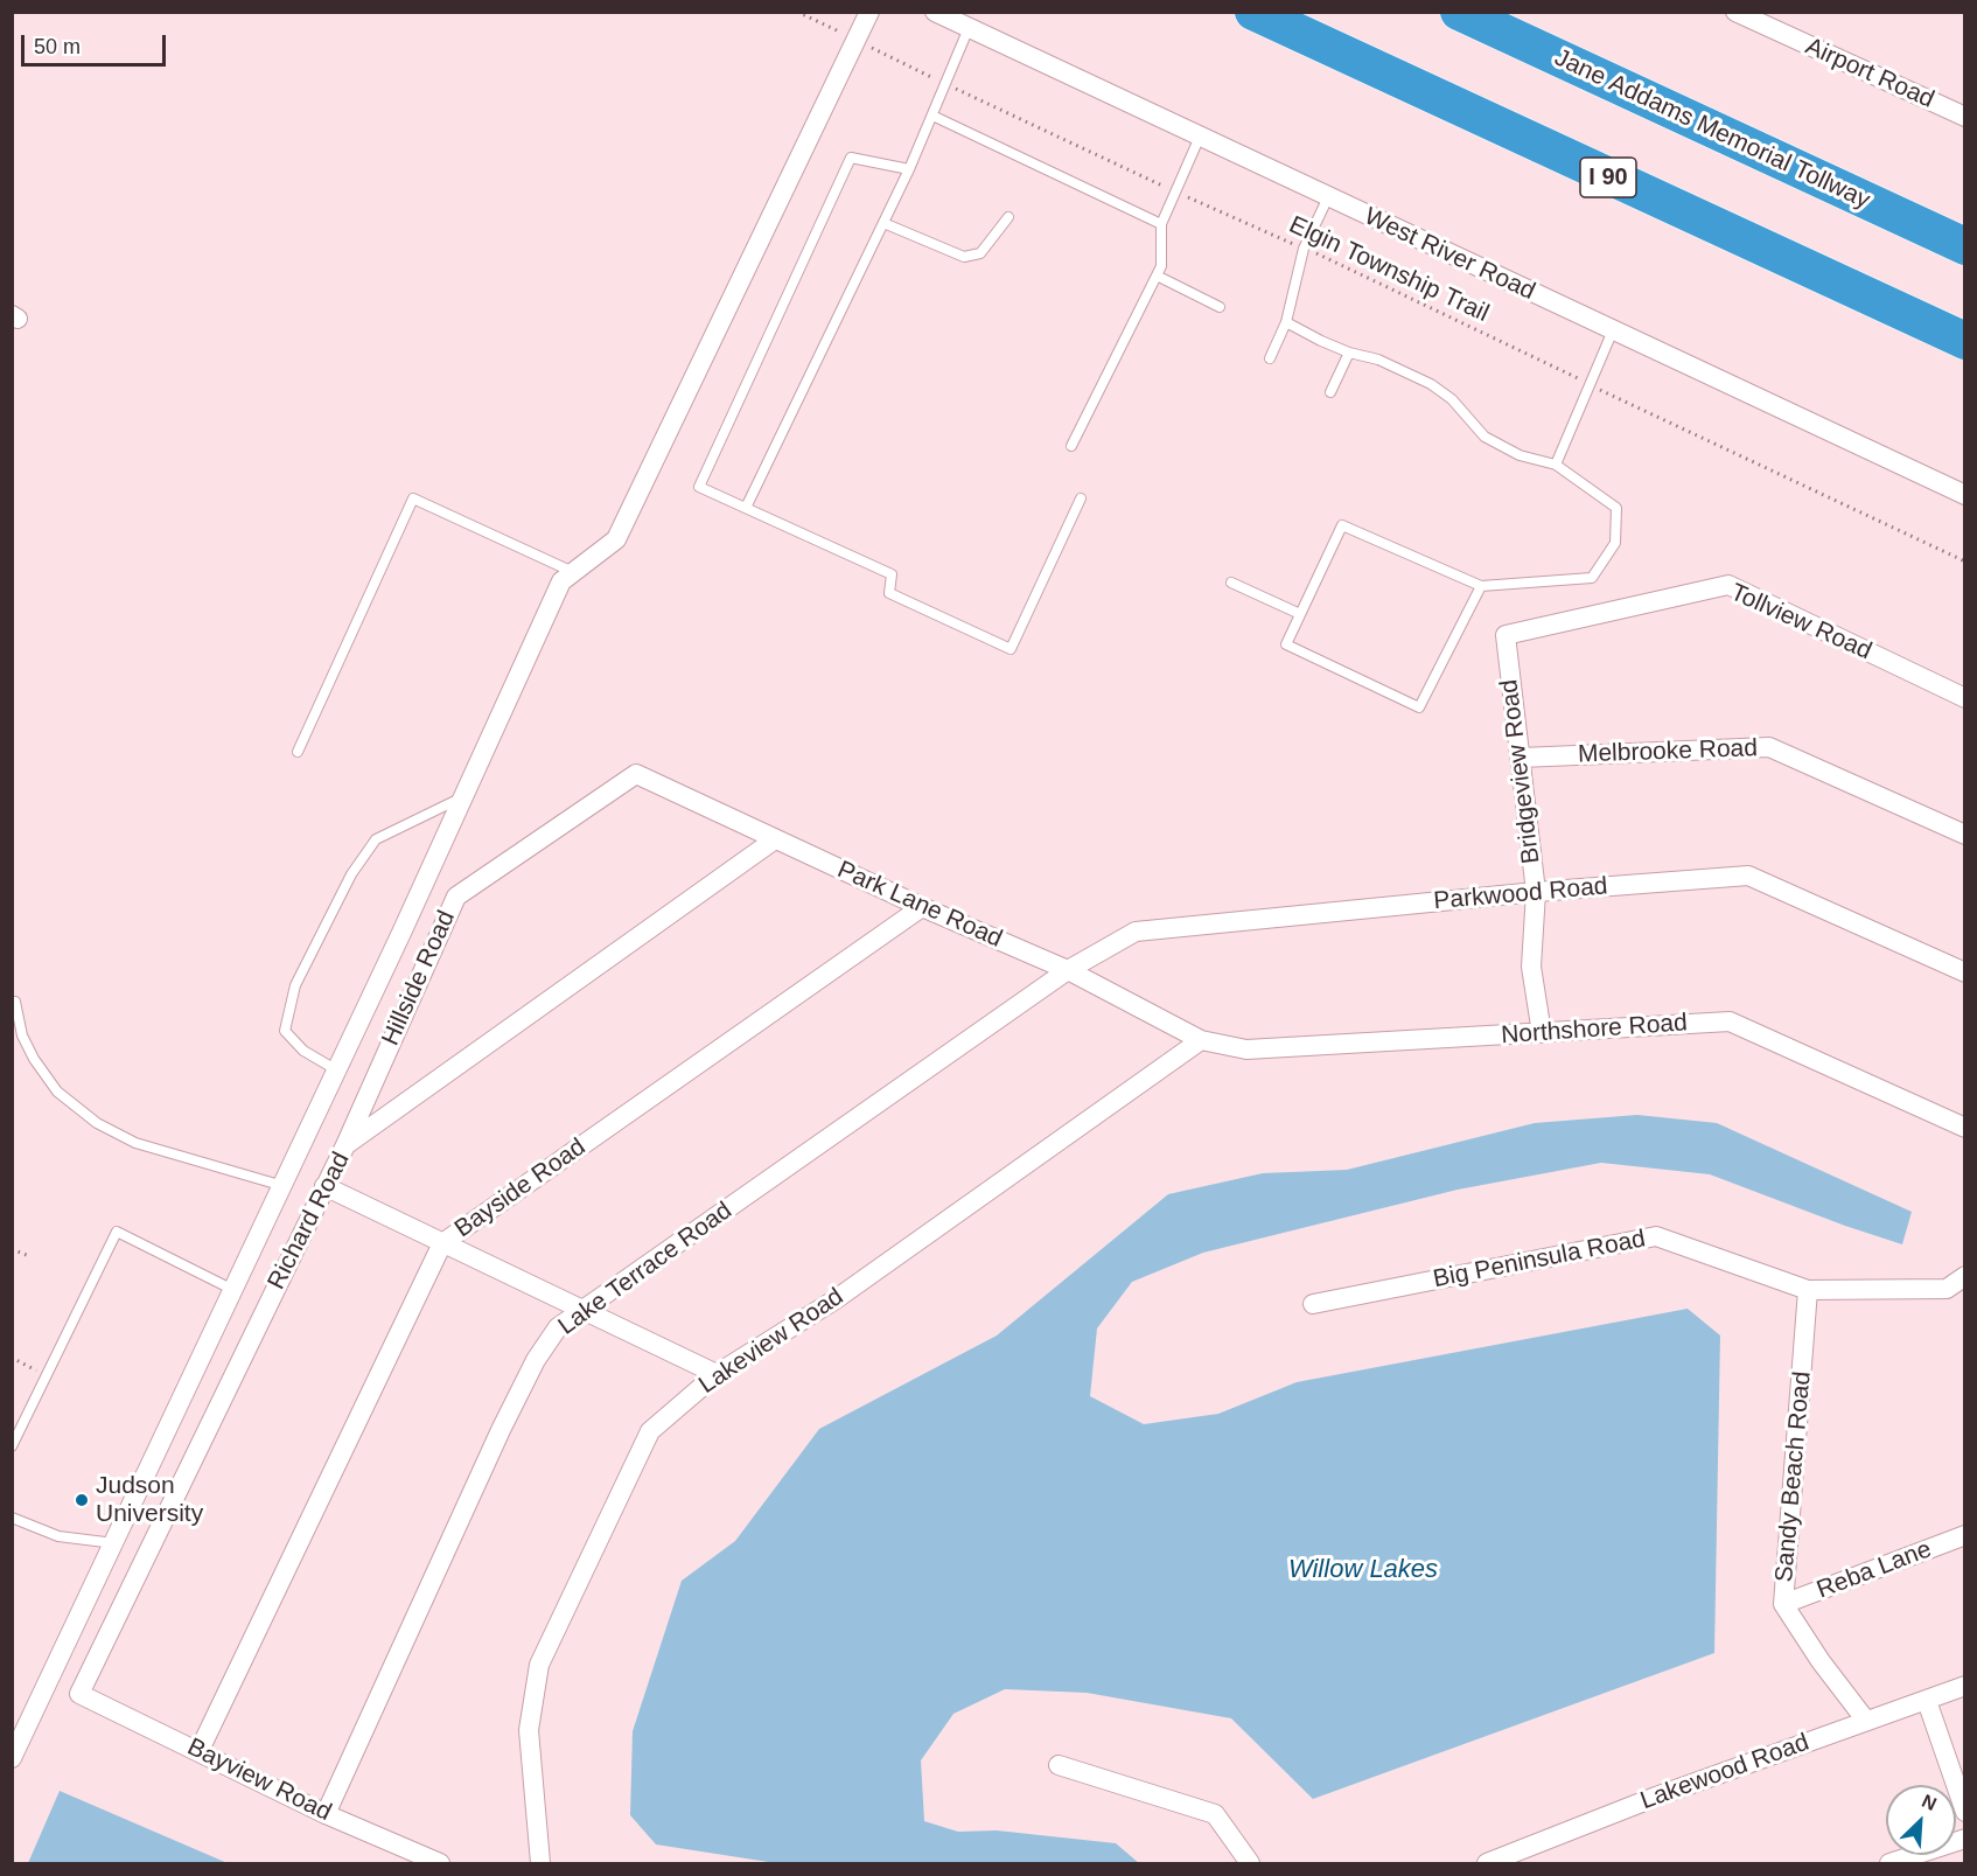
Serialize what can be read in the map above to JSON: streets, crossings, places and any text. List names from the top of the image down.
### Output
{
  "streets": {
    "highway": ["Jane Addams Memorial Tollway", "I 90"],
    "street": [
      "Airport Road",
      "West River Road",
      "Tollview Road",
      "Melbrooke Road",
      "Bridgeview Road",
      "Parkwood Road",
      "Park Lane Road",
      "Hillside Road",
      "Northshore Road",
      "Bayside Road",
      "Richard Road",
      "Big Peninsula Road",
      "Lake Terrace Road",
      "Lakeview Road",
      "Sandy Beach Road",
      "Reba Lane",
      "Lakewood Road",
      "Bayview Road"
    ],
    "path": ["Elgin Township Trail"]
  },
  "crossings": [
    ["Tollview Road", "Bridgeview Road"],
    ["Melbrooke Road", "Bridgeview Road"],
    ["Bridgeview Road", "Parkwood Road"],
    ["Bridgeview Road", "Northshore Road"],
    ["Parkwood Road", "Park Lane Road"],
    ["Parkwood Road", "Lake Terrace Road"],
    ["Park Lane Road", "Hillside Road"],
    ["Park Lane Road", "Northshore Road"],
    ["Park Lane Road", "Bayside Road"],
    ["Park Lane Road", "Richard Road"],
    ["Park Lane Road", "Lake Terrace Road"],
    ["Park Lane Road", "Lakeview Road"],
    ["Hillside Road", "Richard Road"],
    ["Northshore Road", "Lakeview Road"],
    ["Bayside Road", "Bayview Road"],
    ["Richard Road", "Bayview Road"],
    ["Big Peninsula Road", "Sandy Beach Road"],
    ["Lake Terrace Road", "Bayview Road"],
    ["Sandy Beach Road", "Reba Lane"],
    ["Sandy Beach Road", "Lakewood Road"]
  ],
  "water": ["Willow Lakes"],
  "places": ["Judson University"],
  "scale_bar": "50 m",
  "north": "top right"
}
